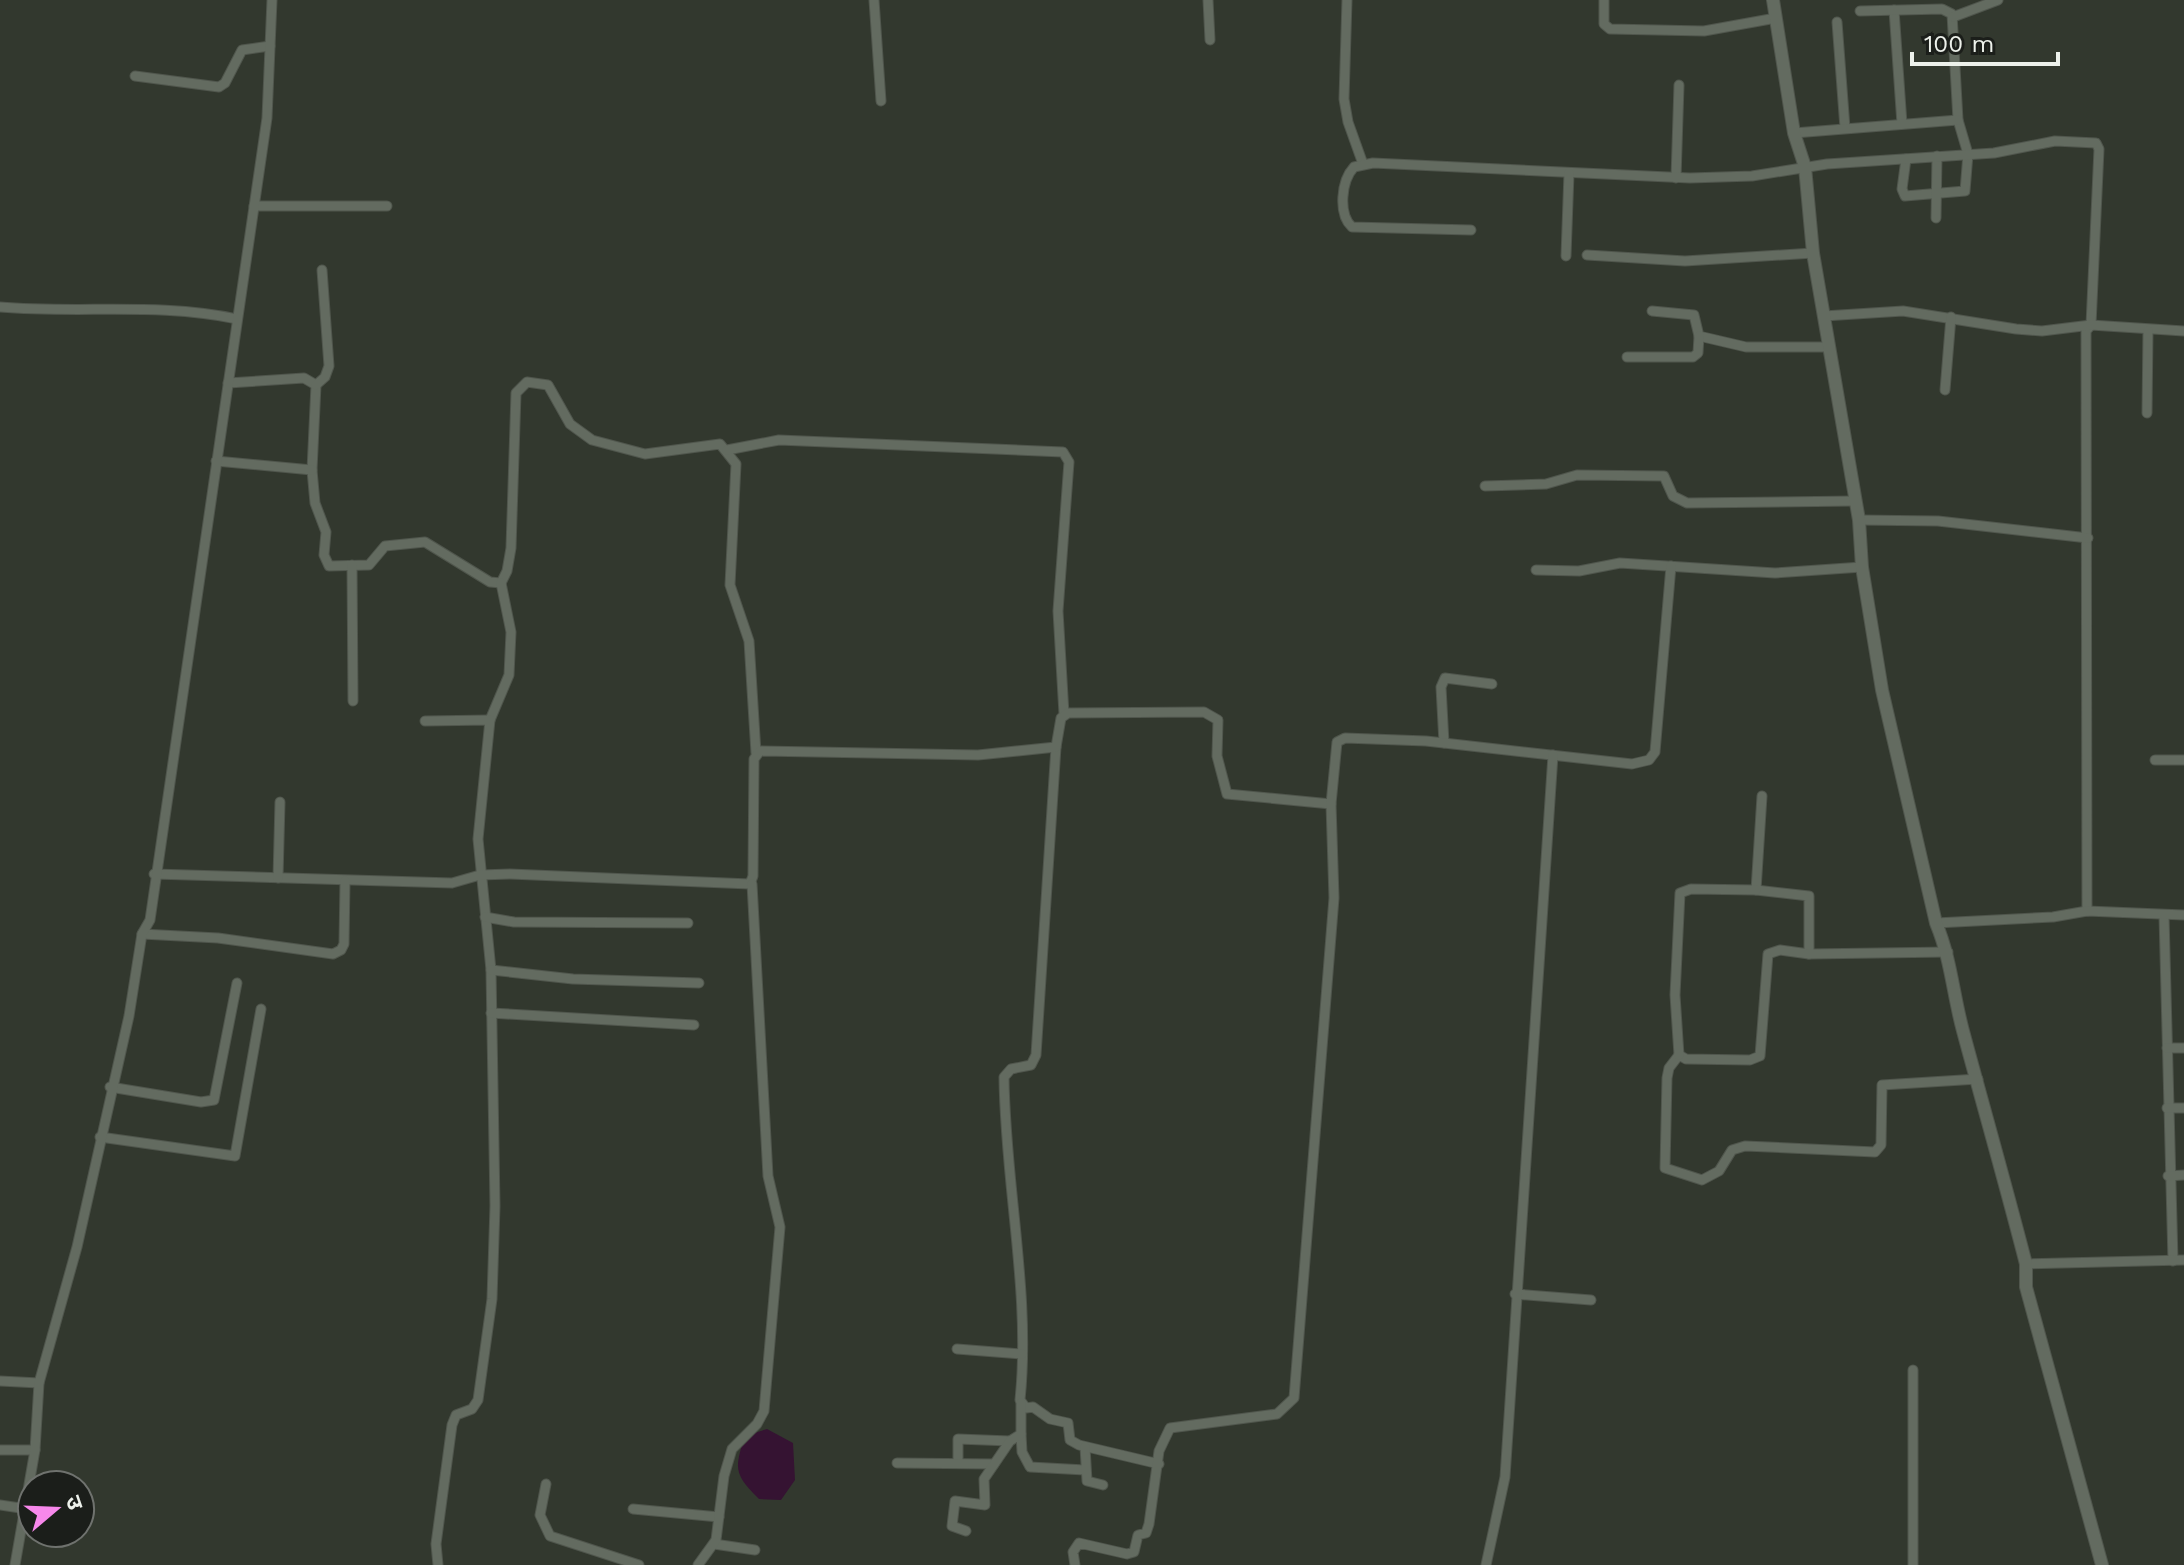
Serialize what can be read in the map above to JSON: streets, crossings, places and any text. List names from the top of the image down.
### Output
{
  "scale_bar": "100 m",
  "north": "right"
}
